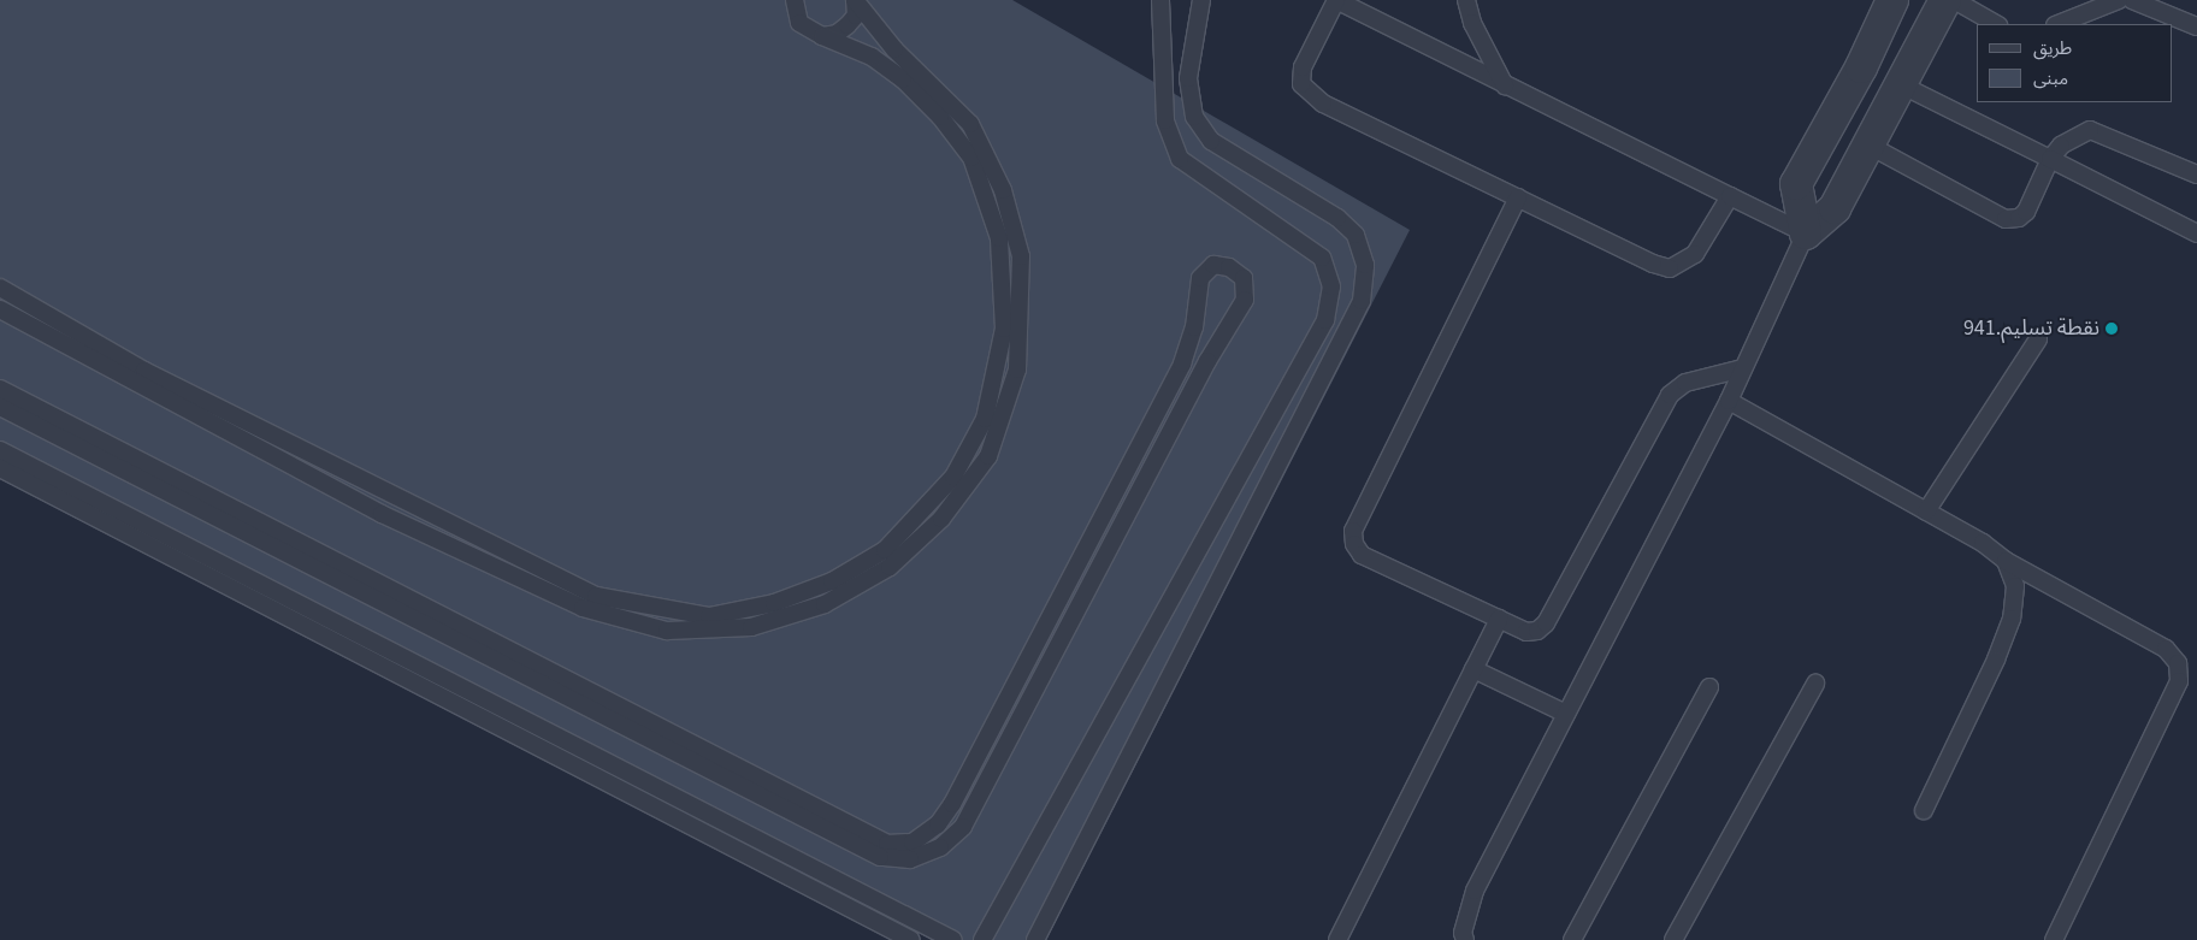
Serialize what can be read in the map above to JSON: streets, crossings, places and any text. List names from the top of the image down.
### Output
{
  "places": ["نقطة تسليم.941"],
  "legend": ["طريق", "مبنى"]
}
